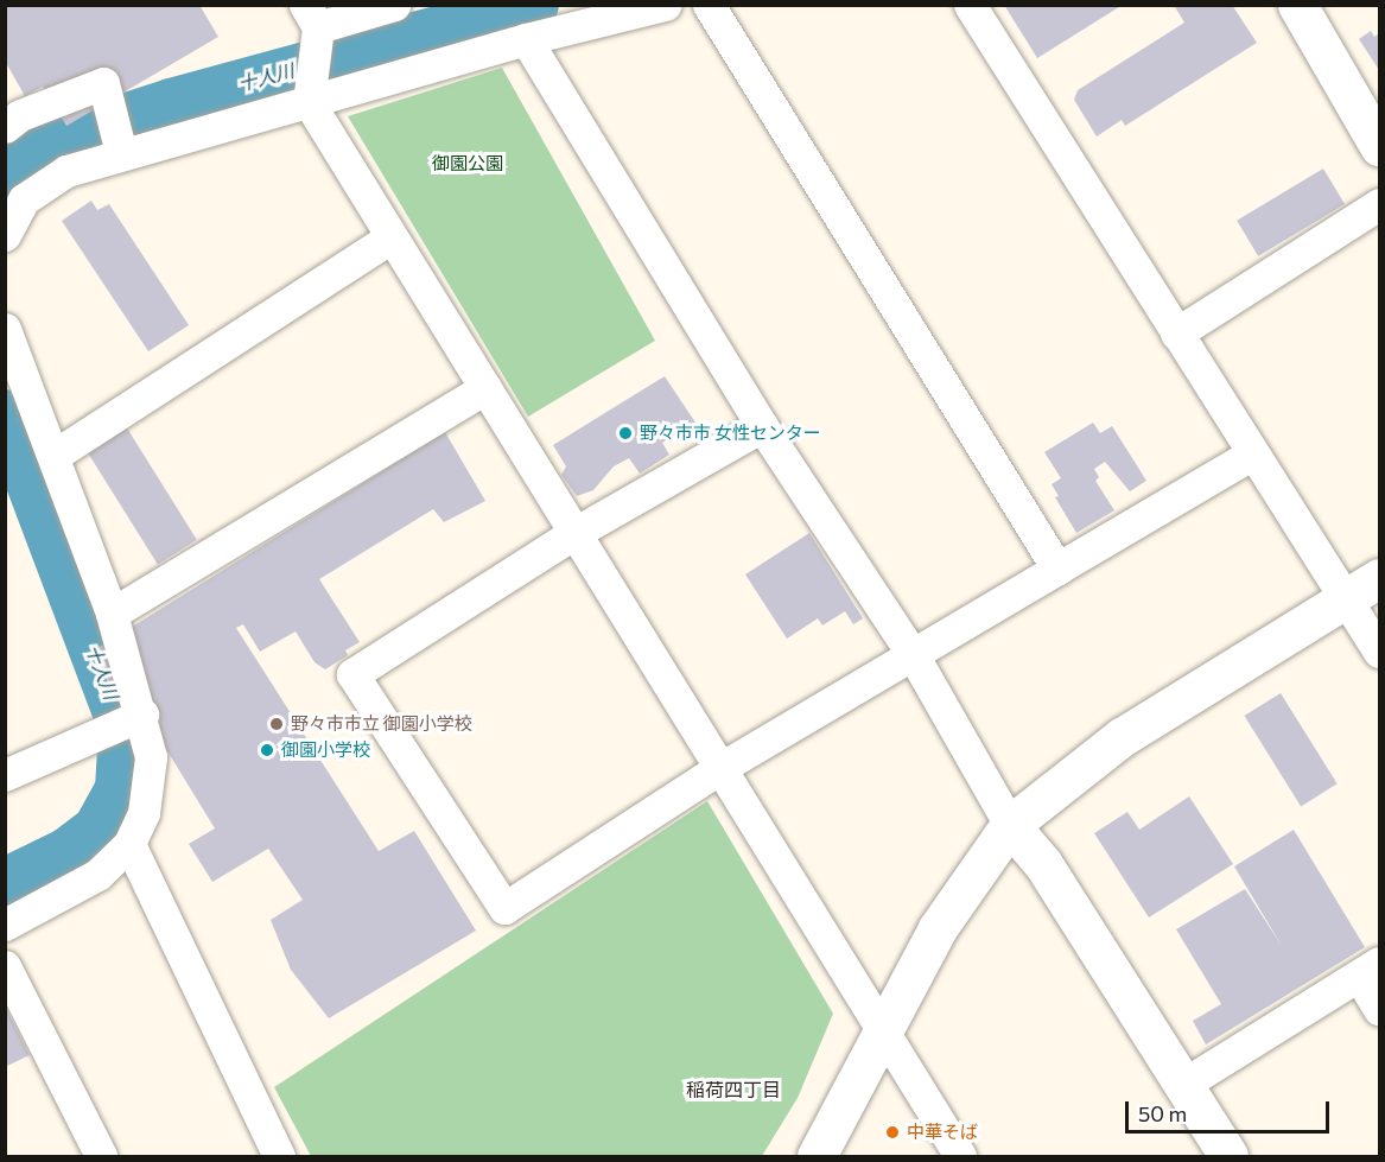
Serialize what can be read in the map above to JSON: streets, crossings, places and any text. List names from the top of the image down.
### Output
{
  "districts": ["稲荷四丁目"],
  "water": ["十人川"],
  "parks": ["御園公園"],
  "places": [
    "野々市市 女性センター",
    "野々市市立 御園小学校",
    "御園小学校",
    "中華そば"
  ],
  "scale_bar": "50 m"
}
